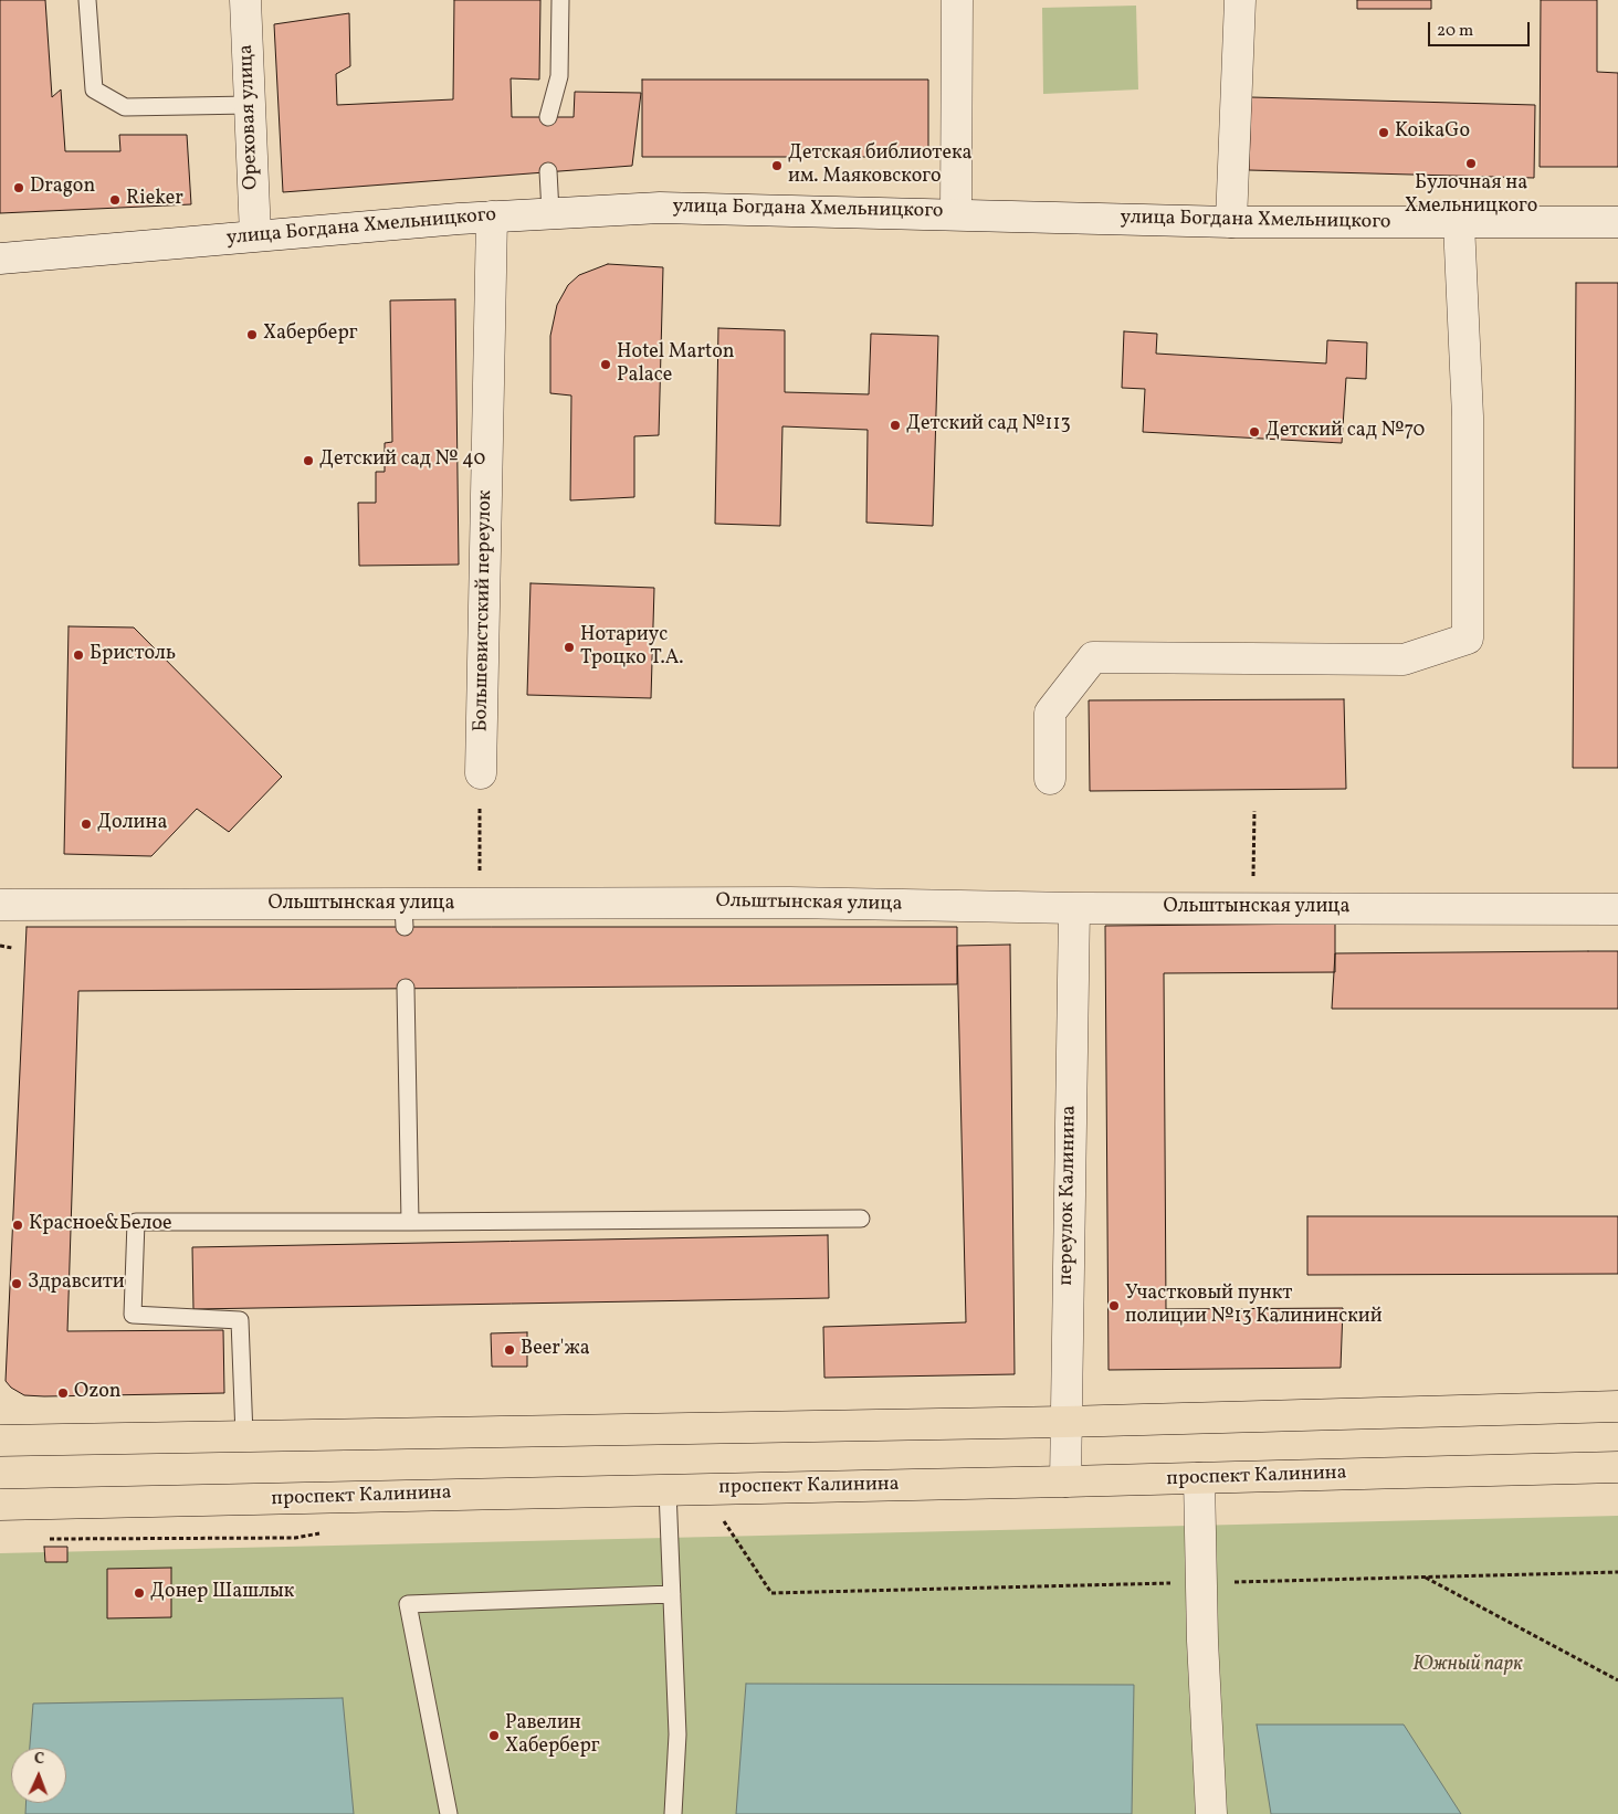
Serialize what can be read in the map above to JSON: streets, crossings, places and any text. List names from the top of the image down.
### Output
{
  "streets": {
    "main road": ["проспект Калинина"],
    "street": [
      "Ореховая улица",
      "улица Богдана Хмельницкого",
      "Большевистский переулок",
      "Ольштынская улица",
      "переулок Калинина"
    ]
  },
  "crossings": [
    ["Ореховая улица", "улица Богдана Хмельницкого"],
    ["улица Богдана Хмельницкого", "Большевистский переулок"],
    ["Ольштынская улица", "переулок Калинина"],
    ["переулок Калинина", "проспект Калинина"]
  ],
  "parks": ["Южный парк"],
  "places": [
    "KoikaGo",
    "Булочная на Хмельницкого",
    "Детская библиотека им. Маяковского",
    "Dragon",
    "Rieker",
    "Хаберберг",
    "Hotel Marton Palace",
    "Детский сад №113",
    "Детский сад №70",
    "Детский сад № 40",
    "Нотариус Троцко Т.А.",
    "Бристоль",
    "Долина",
    "Красное&Белое",
    "Здравсити",
    "Участковый пункт полиции №13 Калининский",
    "Beer'жа",
    "Ozon",
    "Донер Шашлык",
    "Равелин Хаберберг"
  ],
  "scale_bar": "20 m",
  "north": "top"
}
